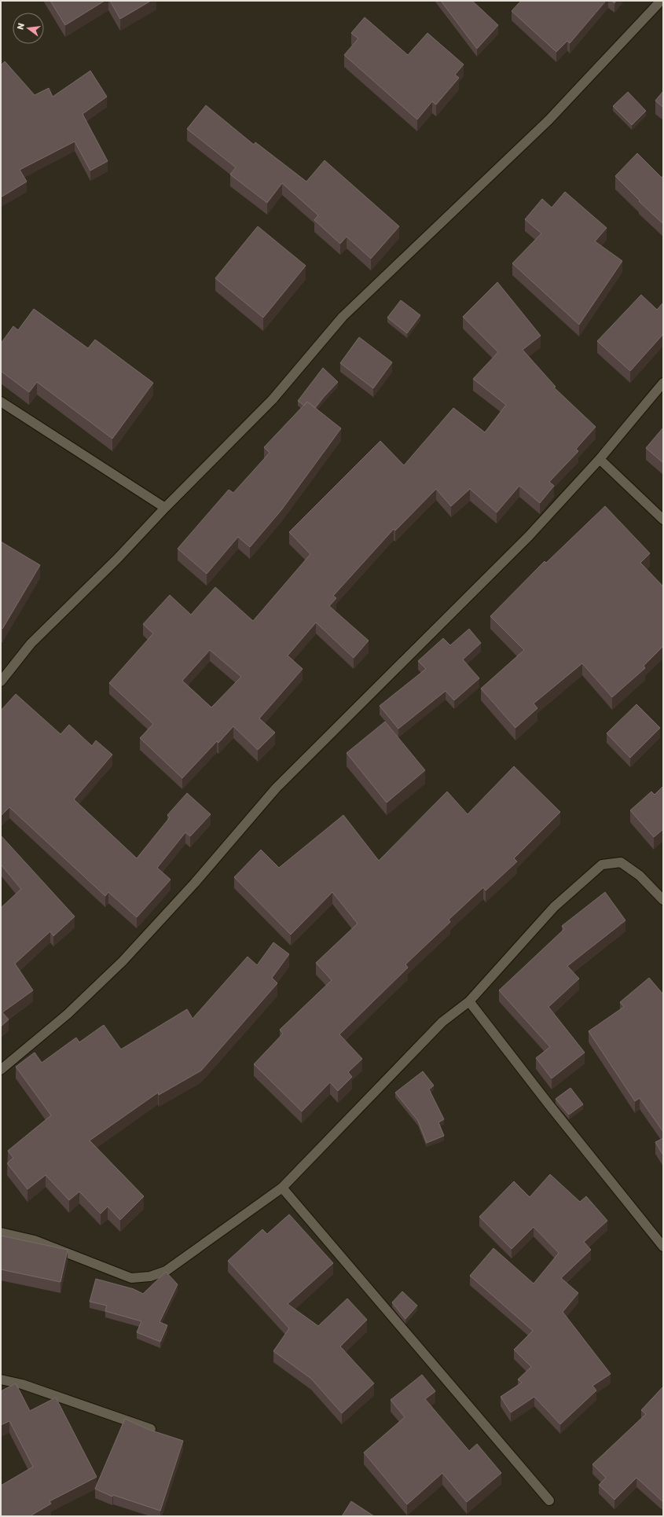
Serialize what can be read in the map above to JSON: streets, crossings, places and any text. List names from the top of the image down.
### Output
{
  "north": "left"
}
